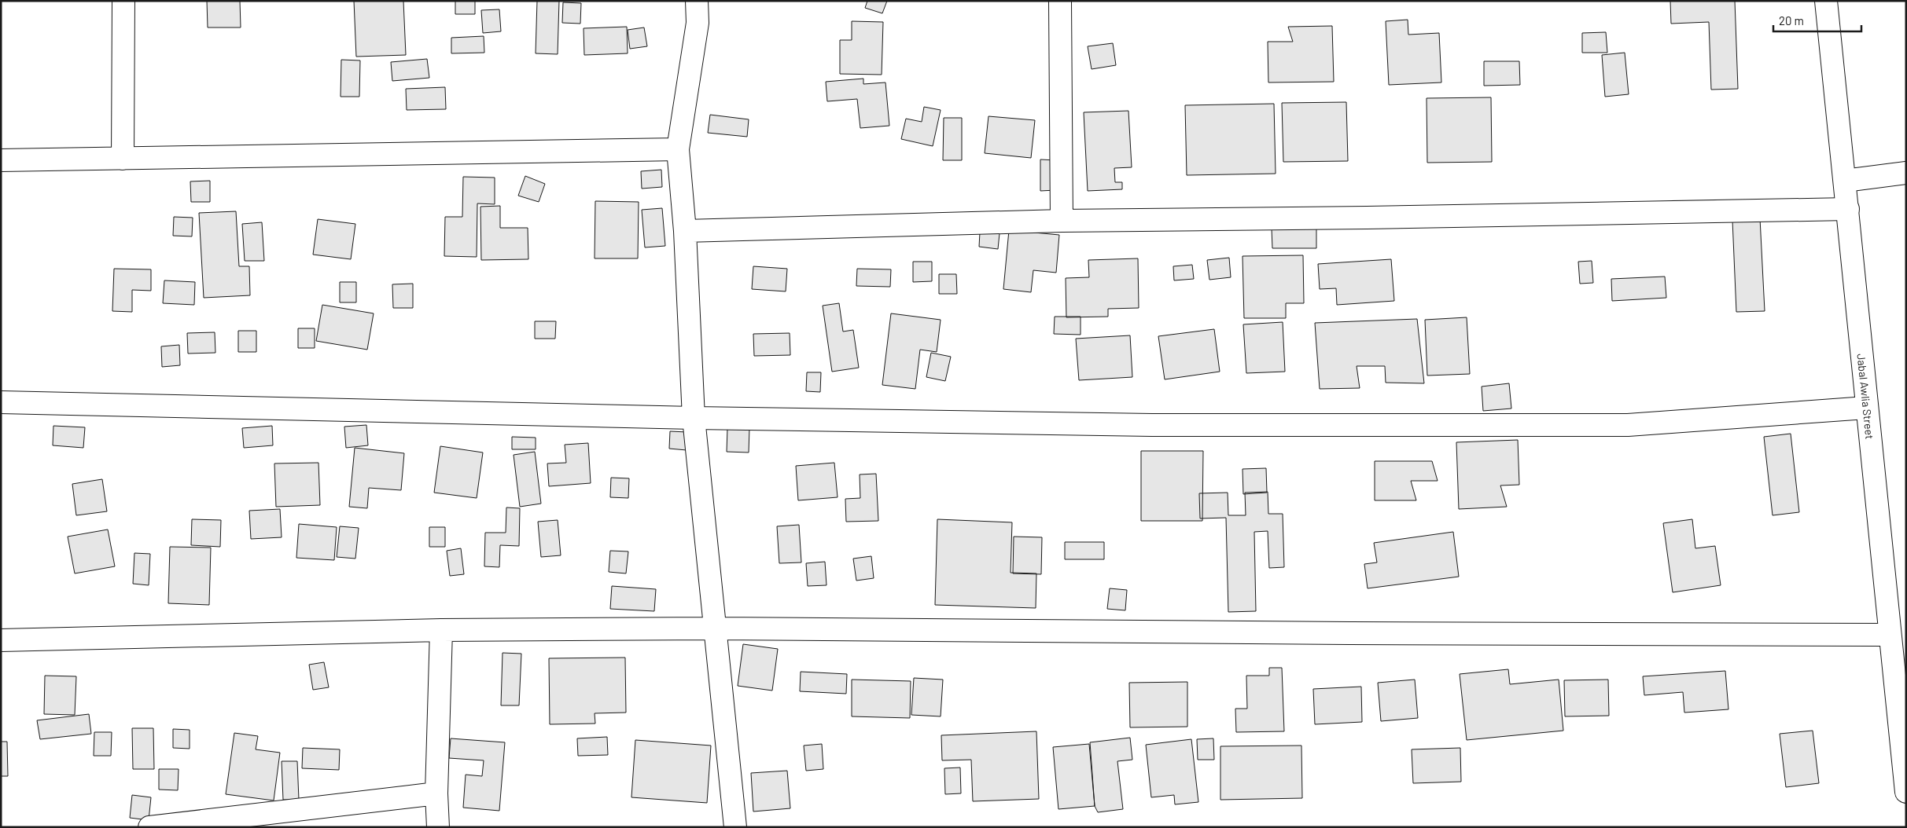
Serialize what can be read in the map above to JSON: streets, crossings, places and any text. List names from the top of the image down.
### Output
{
  "streets": {
    "main road": ["Jabal Awlia Street"]
  },
  "scale_bar": "20 m"
}
